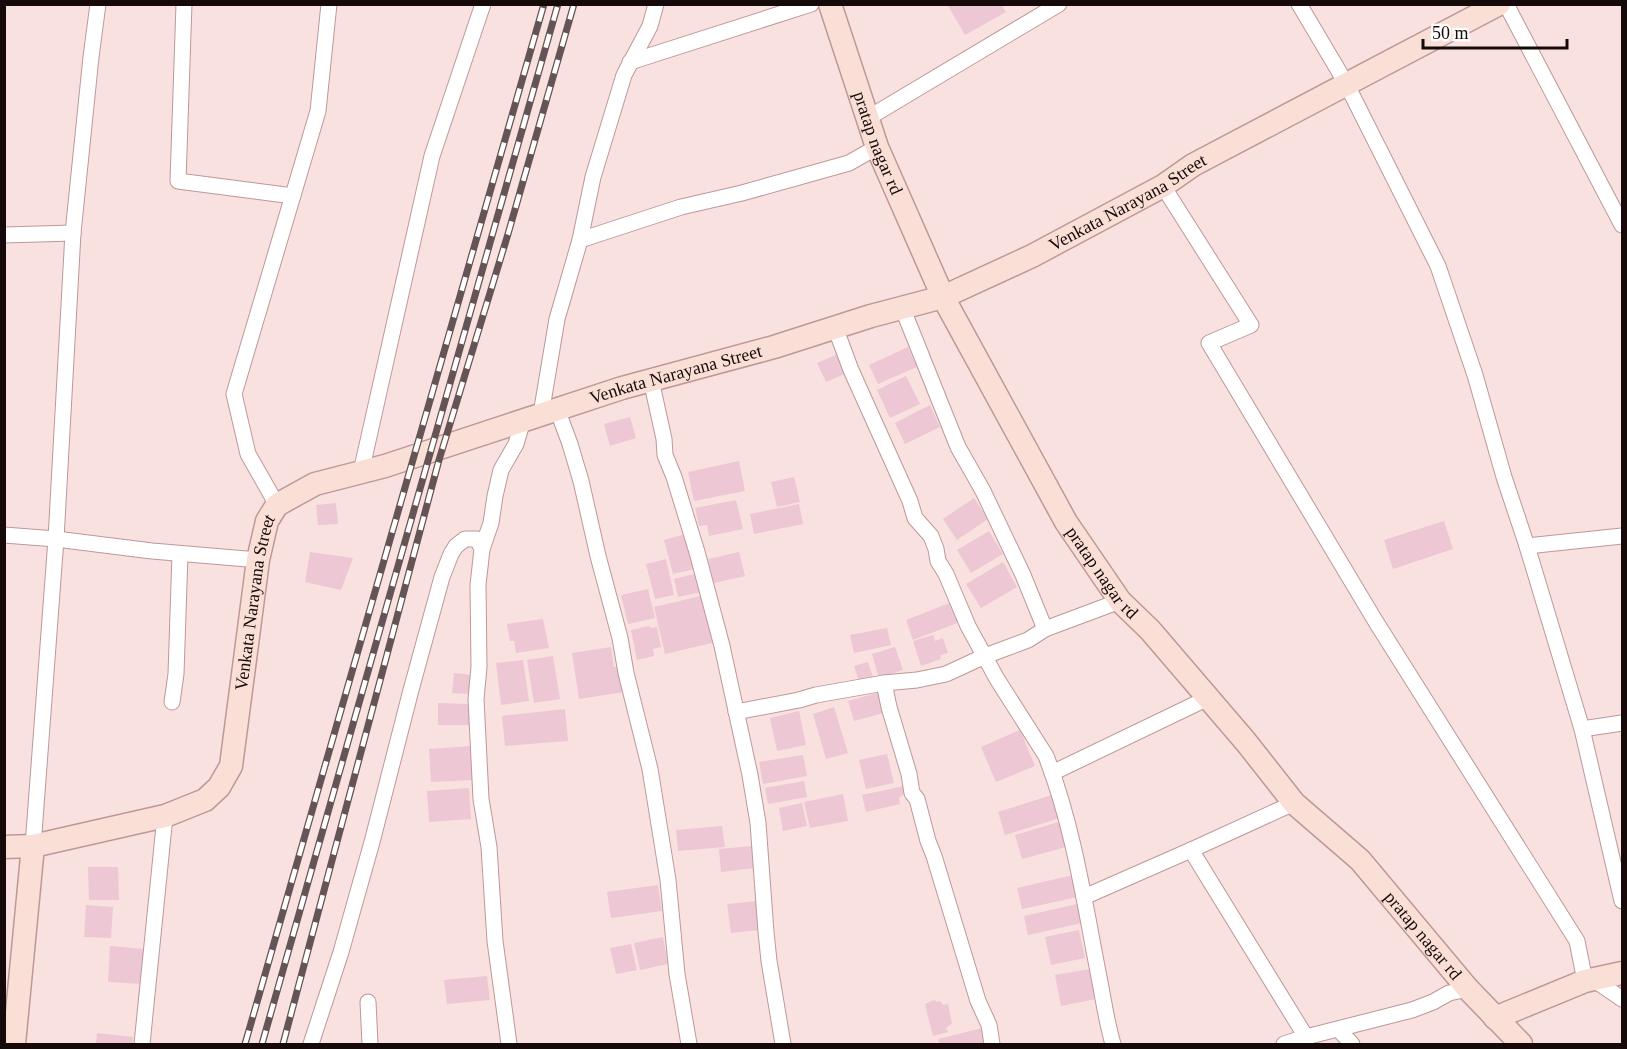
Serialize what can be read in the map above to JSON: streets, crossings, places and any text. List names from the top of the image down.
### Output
{
  "streets": {
    "street": ["pratap nagar rd", "Venkata Narayana Street"]
  },
  "crossings": [
    ["pratap nagar rd", "Venkata Narayana Street"]
  ],
  "scale_bar": "50 m"
}
